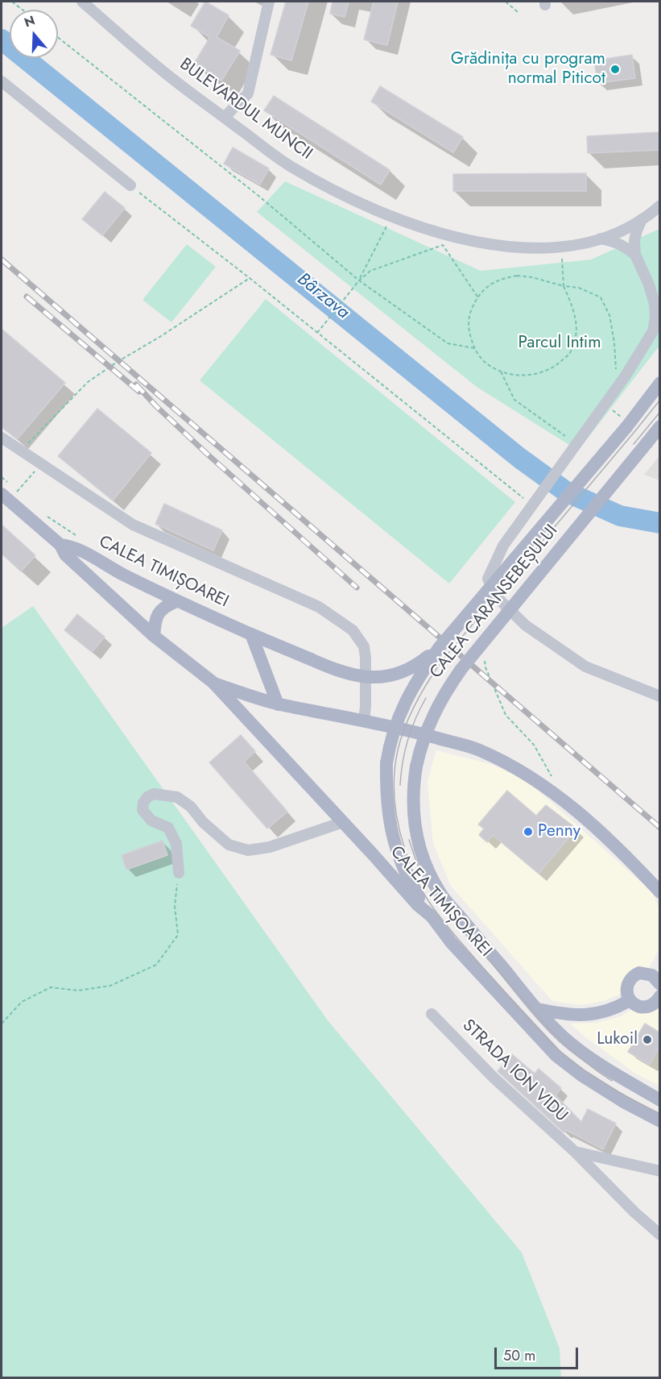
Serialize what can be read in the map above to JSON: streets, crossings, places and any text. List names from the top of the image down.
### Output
{
  "streets": {
    "main road": ["CALEA TIMIȘOAREI", "CALEA CARANSEBEȘULUI"],
    "street": ["BULEVARDUL MUNCII", "STRADA ION VIDU"]
  },
  "crossings": [
    ["CALEA TIMIȘOAREI", "CALEA CARANSEBEȘULUI"]
  ],
  "water": ["Bârzava"],
  "parks": ["Parcul Intim"],
  "places": ["Grădinița cu program normal Piticot", "Penny", "Lukoil"],
  "scale_bar": "50 m",
  "north": "top"
}
